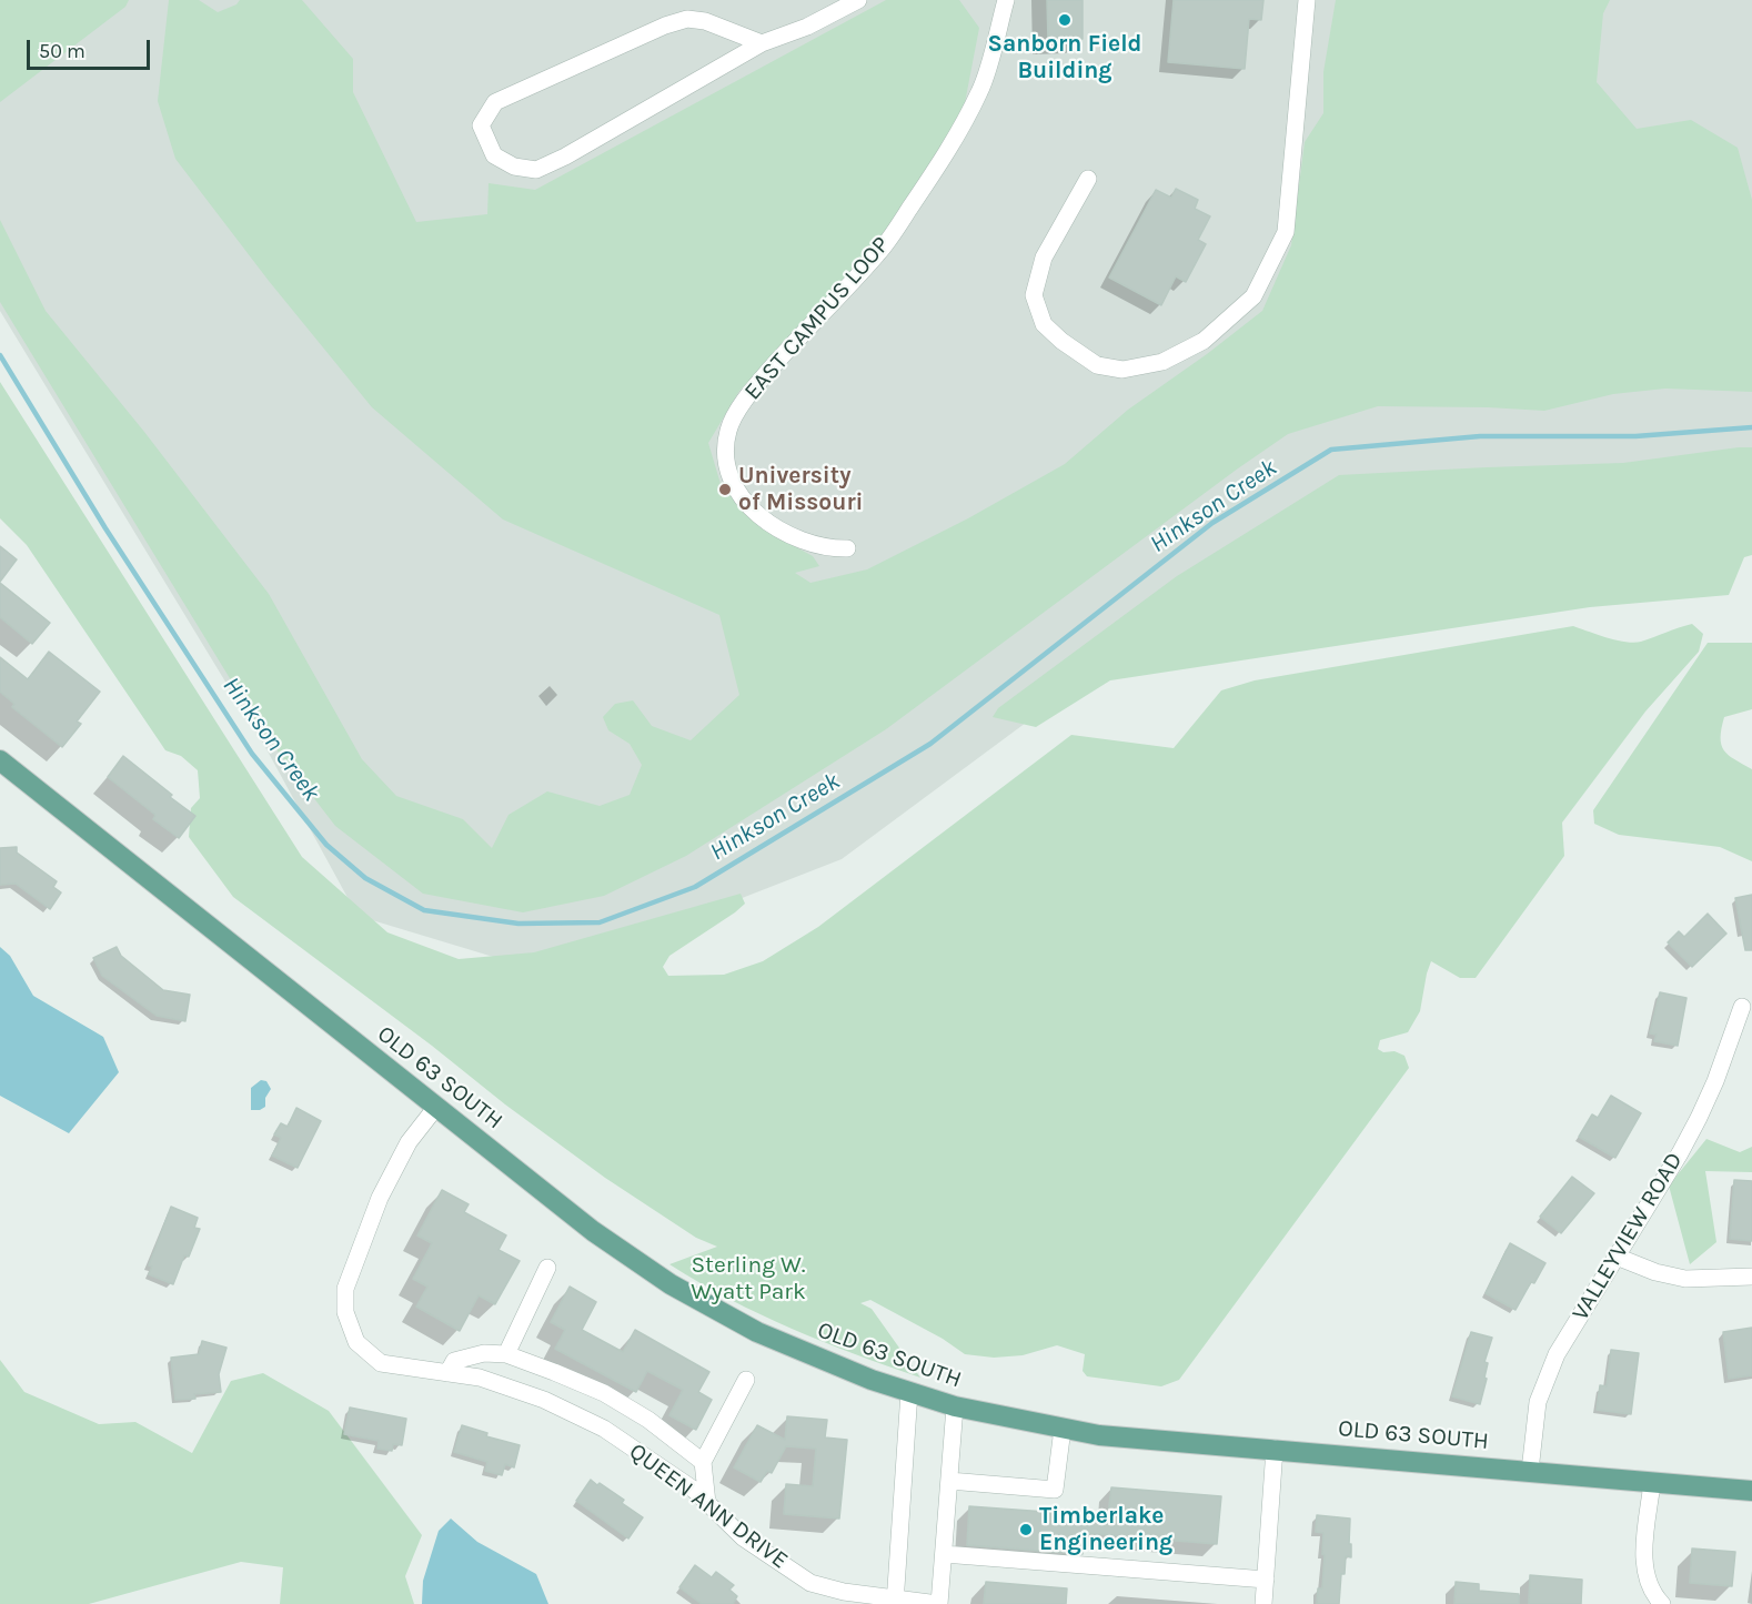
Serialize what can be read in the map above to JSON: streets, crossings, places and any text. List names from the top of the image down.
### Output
{
  "streets": {
    "main road": ["OLD 63 SOUTH"],
    "street": ["EAST CAMPUS LOOP", "VALLEYVIEW ROAD", "QUEEN ANN DRIVE"]
  },
  "crossings": [
    ["OLD 63 SOUTH", "VALLEYVIEW ROAD"],
    ["OLD 63 SOUTH", "QUEEN ANN DRIVE"]
  ],
  "water": ["Hinkson Creek"],
  "parks": ["Sterling W. Wyatt Park"],
  "places": ["Sanborn Field Building", "University of Missouri", "Timberlake Engineering"],
  "scale_bar": "50 m"
}
